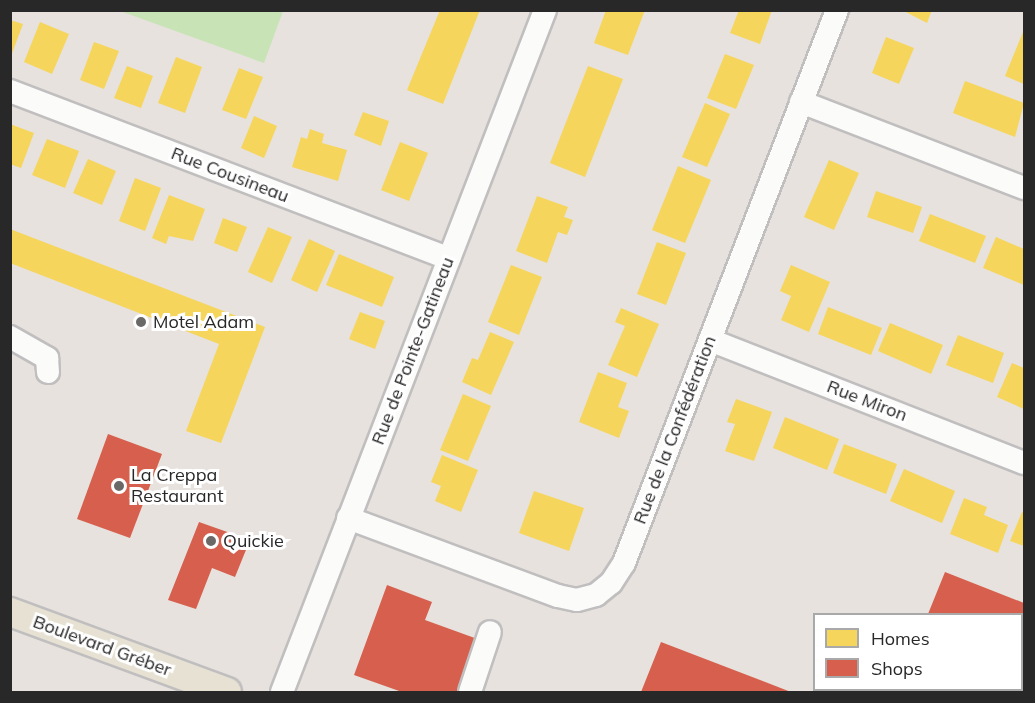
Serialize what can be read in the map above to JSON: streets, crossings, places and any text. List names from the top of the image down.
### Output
{
  "streets": {
    "main road": ["Boulevard Gréber"],
    "street": [
      "Rue Cousineau",
      "Rue de Pointe-Gatineau",
      "Rue Miron",
      "Rue de la Confédération"
    ]
  },
  "crossings": [
    ["Rue Cousineau", "Rue de Pointe-Gatineau"],
    ["Rue de Pointe-Gatineau", "Rue de la Confédération"],
    ["Rue Miron", "Rue de la Confédération"]
  ],
  "places": ["Motel Adam", "La Creppa Restaurant", "Quickie"],
  "legend": ["Homes", "Shops"]
}
